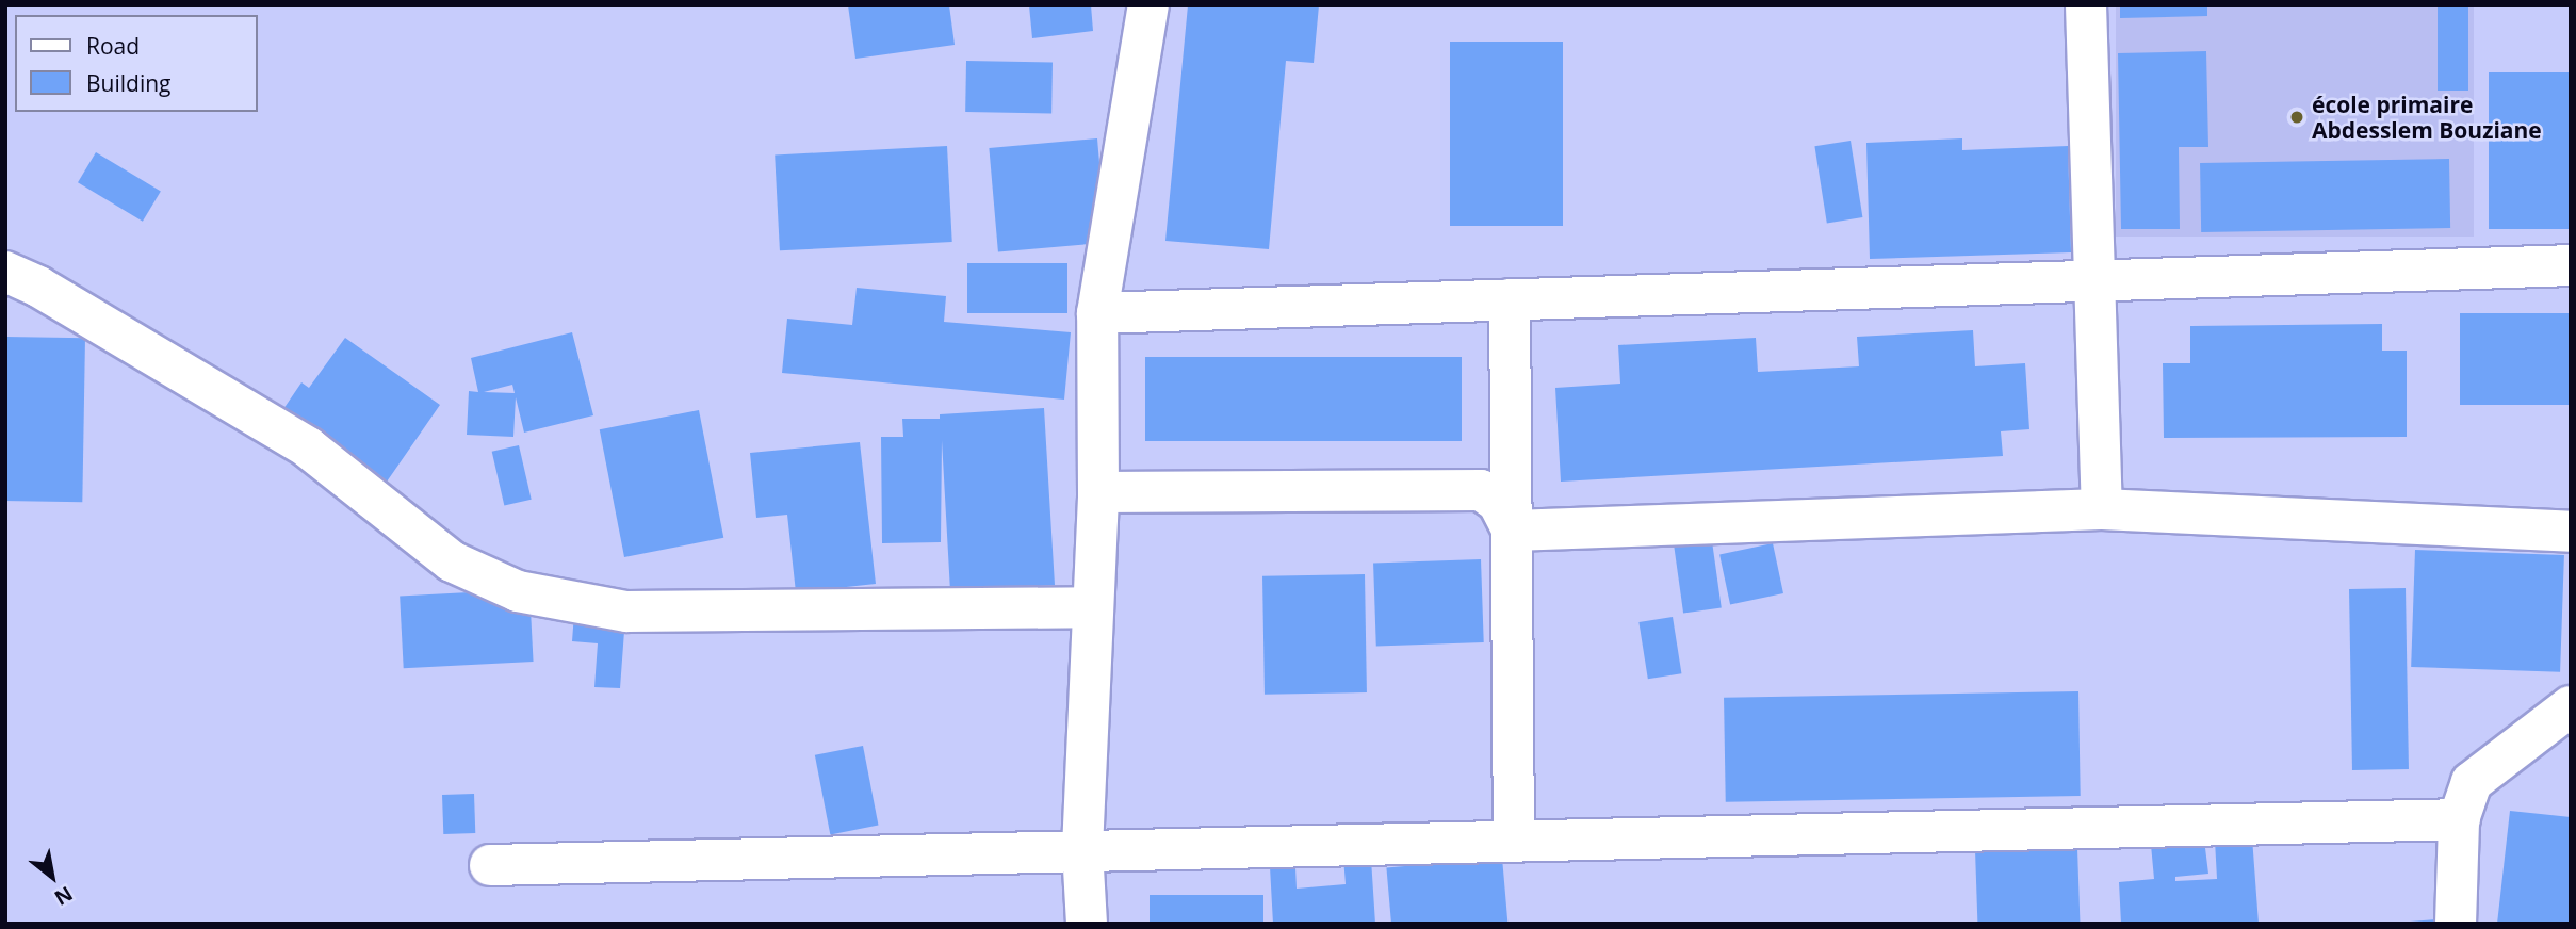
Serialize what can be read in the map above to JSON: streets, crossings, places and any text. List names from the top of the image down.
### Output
{
  "places": ["école primaire Abdesslem Bouziane"],
  "legend": ["Road", "Building"],
  "north": "bottom right"
}
